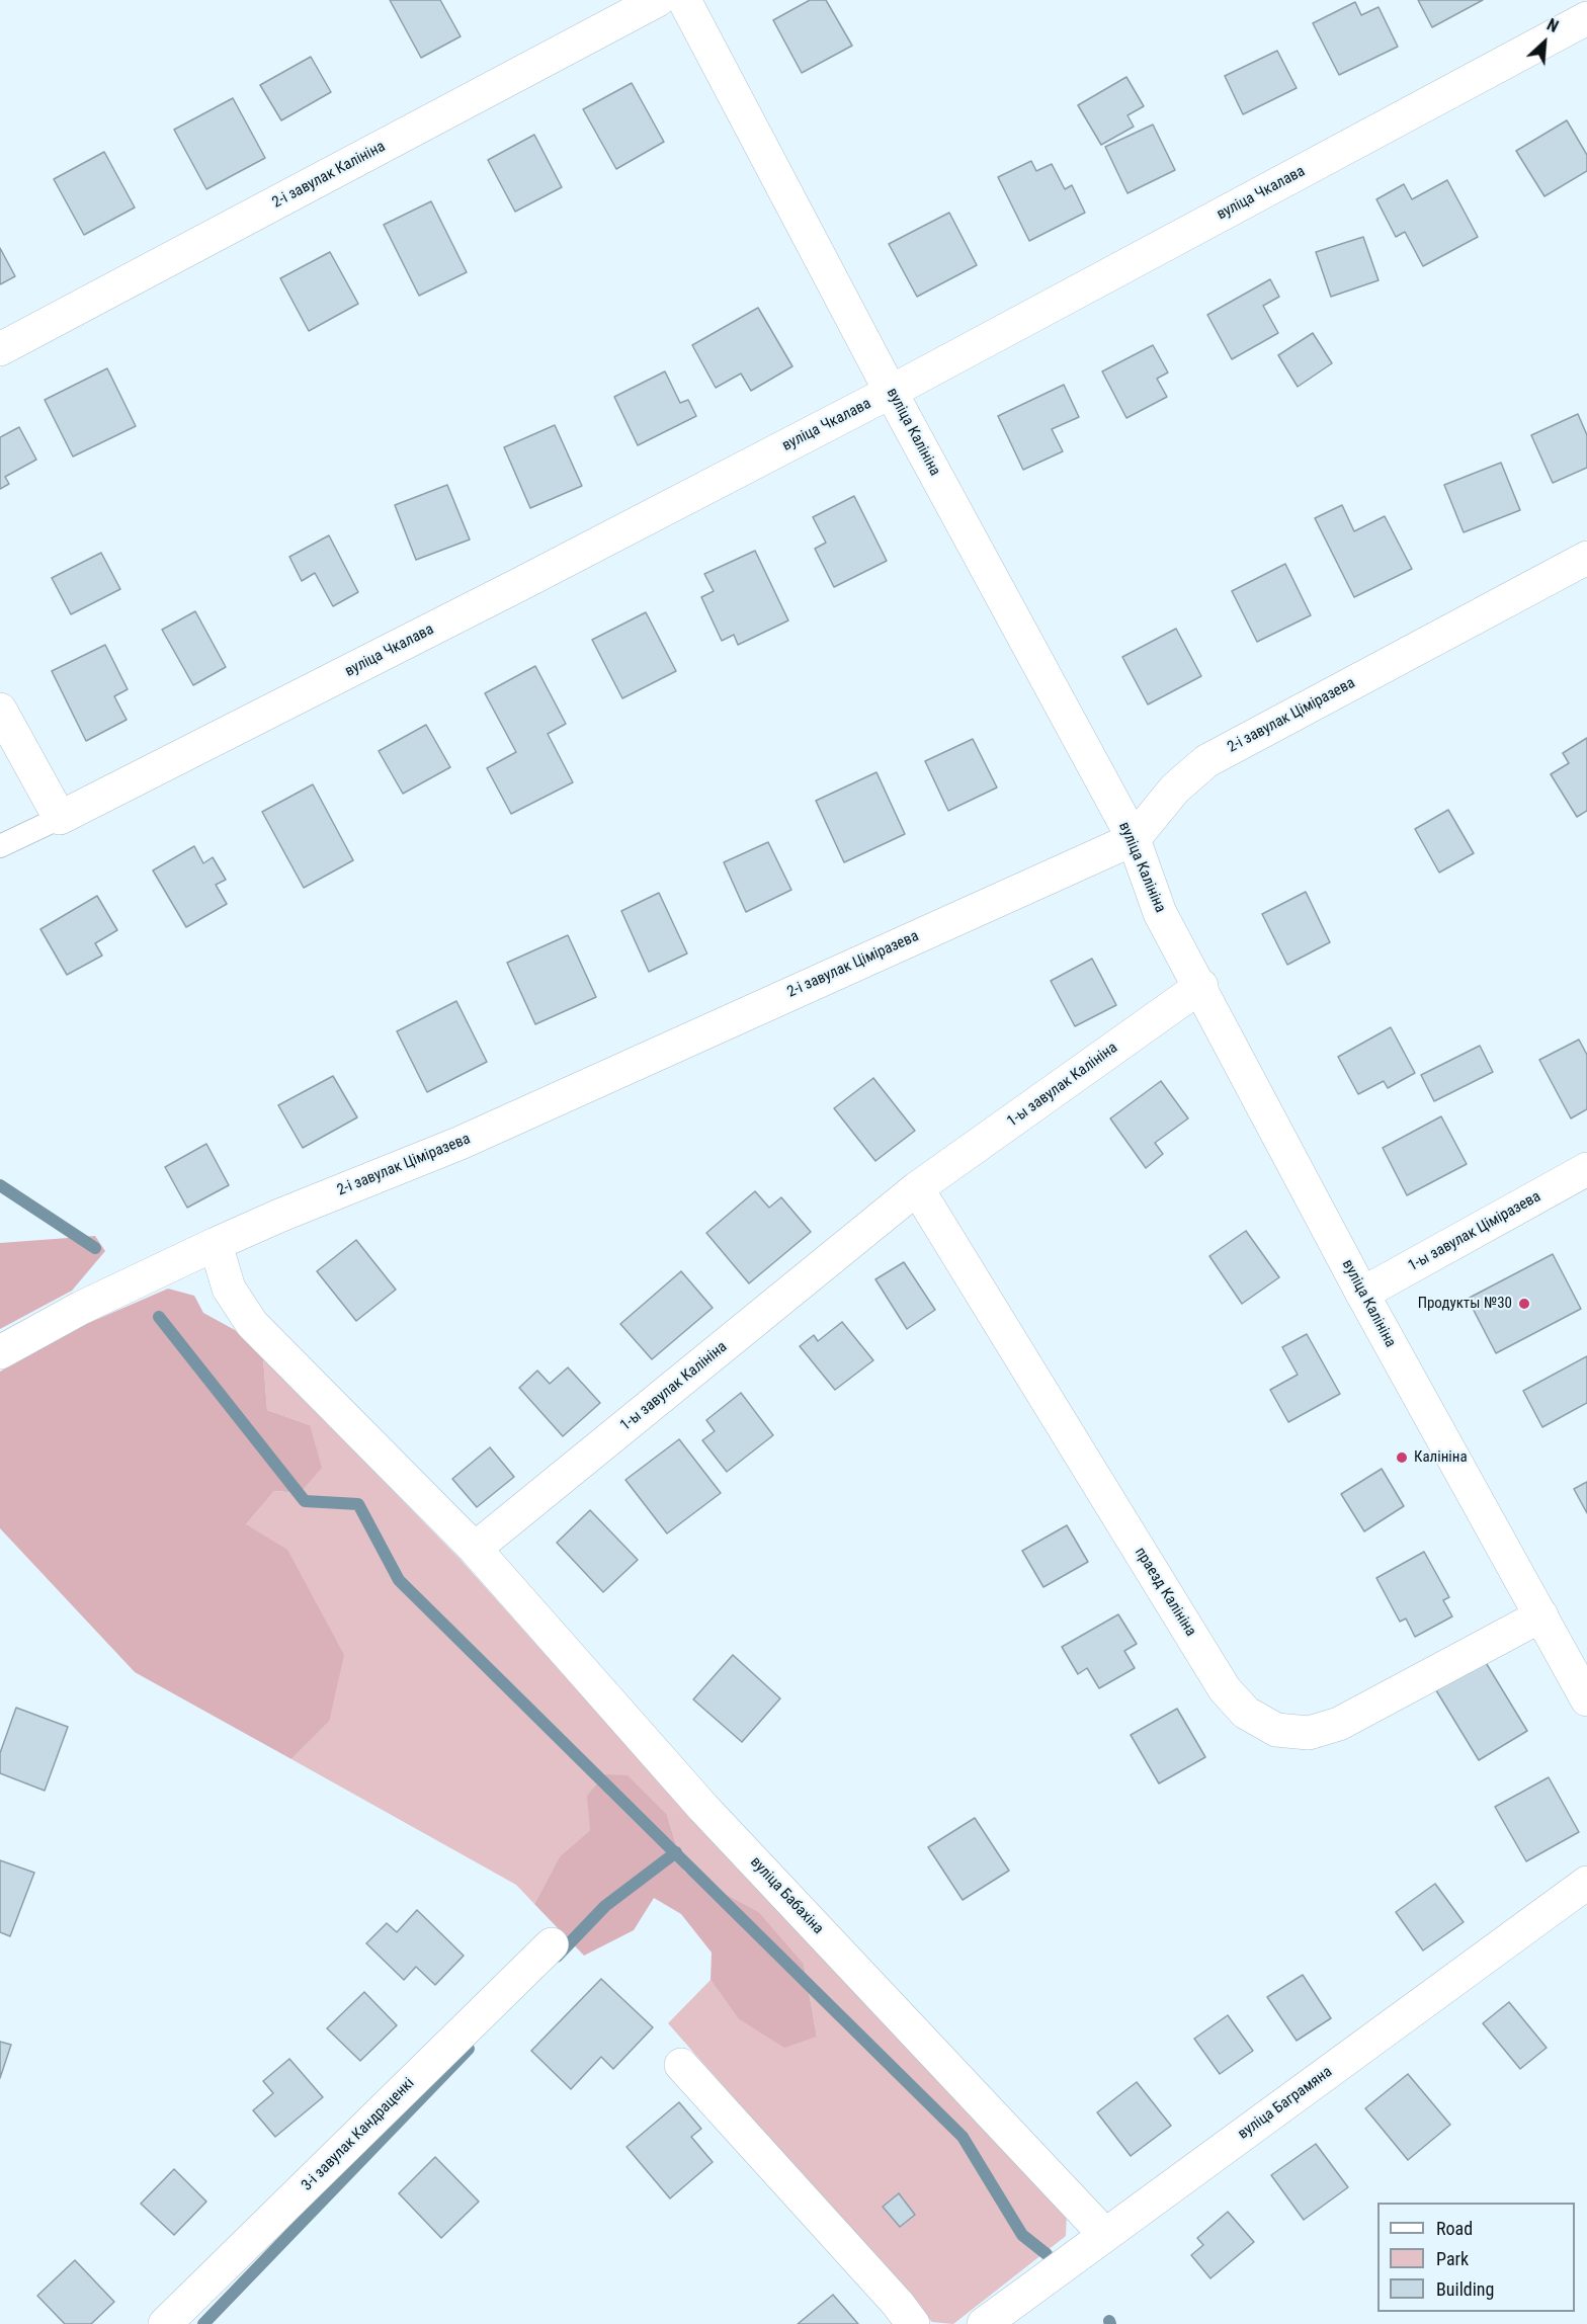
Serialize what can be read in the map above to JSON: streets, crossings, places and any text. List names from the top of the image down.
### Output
{
  "streets": {
    "street": [
      "2-і завулак Калініна",
      "вуліца Чкалава",
      "вуліца Калініна",
      "2-і завулак Ціміразева",
      "1-ы завулак Калініна",
      "1-ы завулак Ціміразева",
      "праезд Калініна",
      "вуліца Бабахіна",
      "вуліца Баграмяна",
      "3-і завулак Кандраценкі"
    ]
  },
  "crossings": [
    ["вуліца Чкалава", "вуліца Калініна"],
    ["вуліца Калініна", "2-і завулак Ціміразева"],
    ["вуліца Калініна", "1-ы завулак Калініна"],
    ["вуліца Калініна", "1-ы завулак Ціміразева"],
    ["вуліца Калініна", "праезд Калініна"],
    ["1-ы завулак Калініна", "праезд Калініна"],
    ["1-ы завулак Калініна", "вуліца Бабахіна"],
    ["вуліца Бабахіна", "вуліца Баграмяна"]
  ],
  "places": ["Продукты №30", "Калініна"],
  "legend": ["Road", "Park", "Building"],
  "north": "top right"
}
